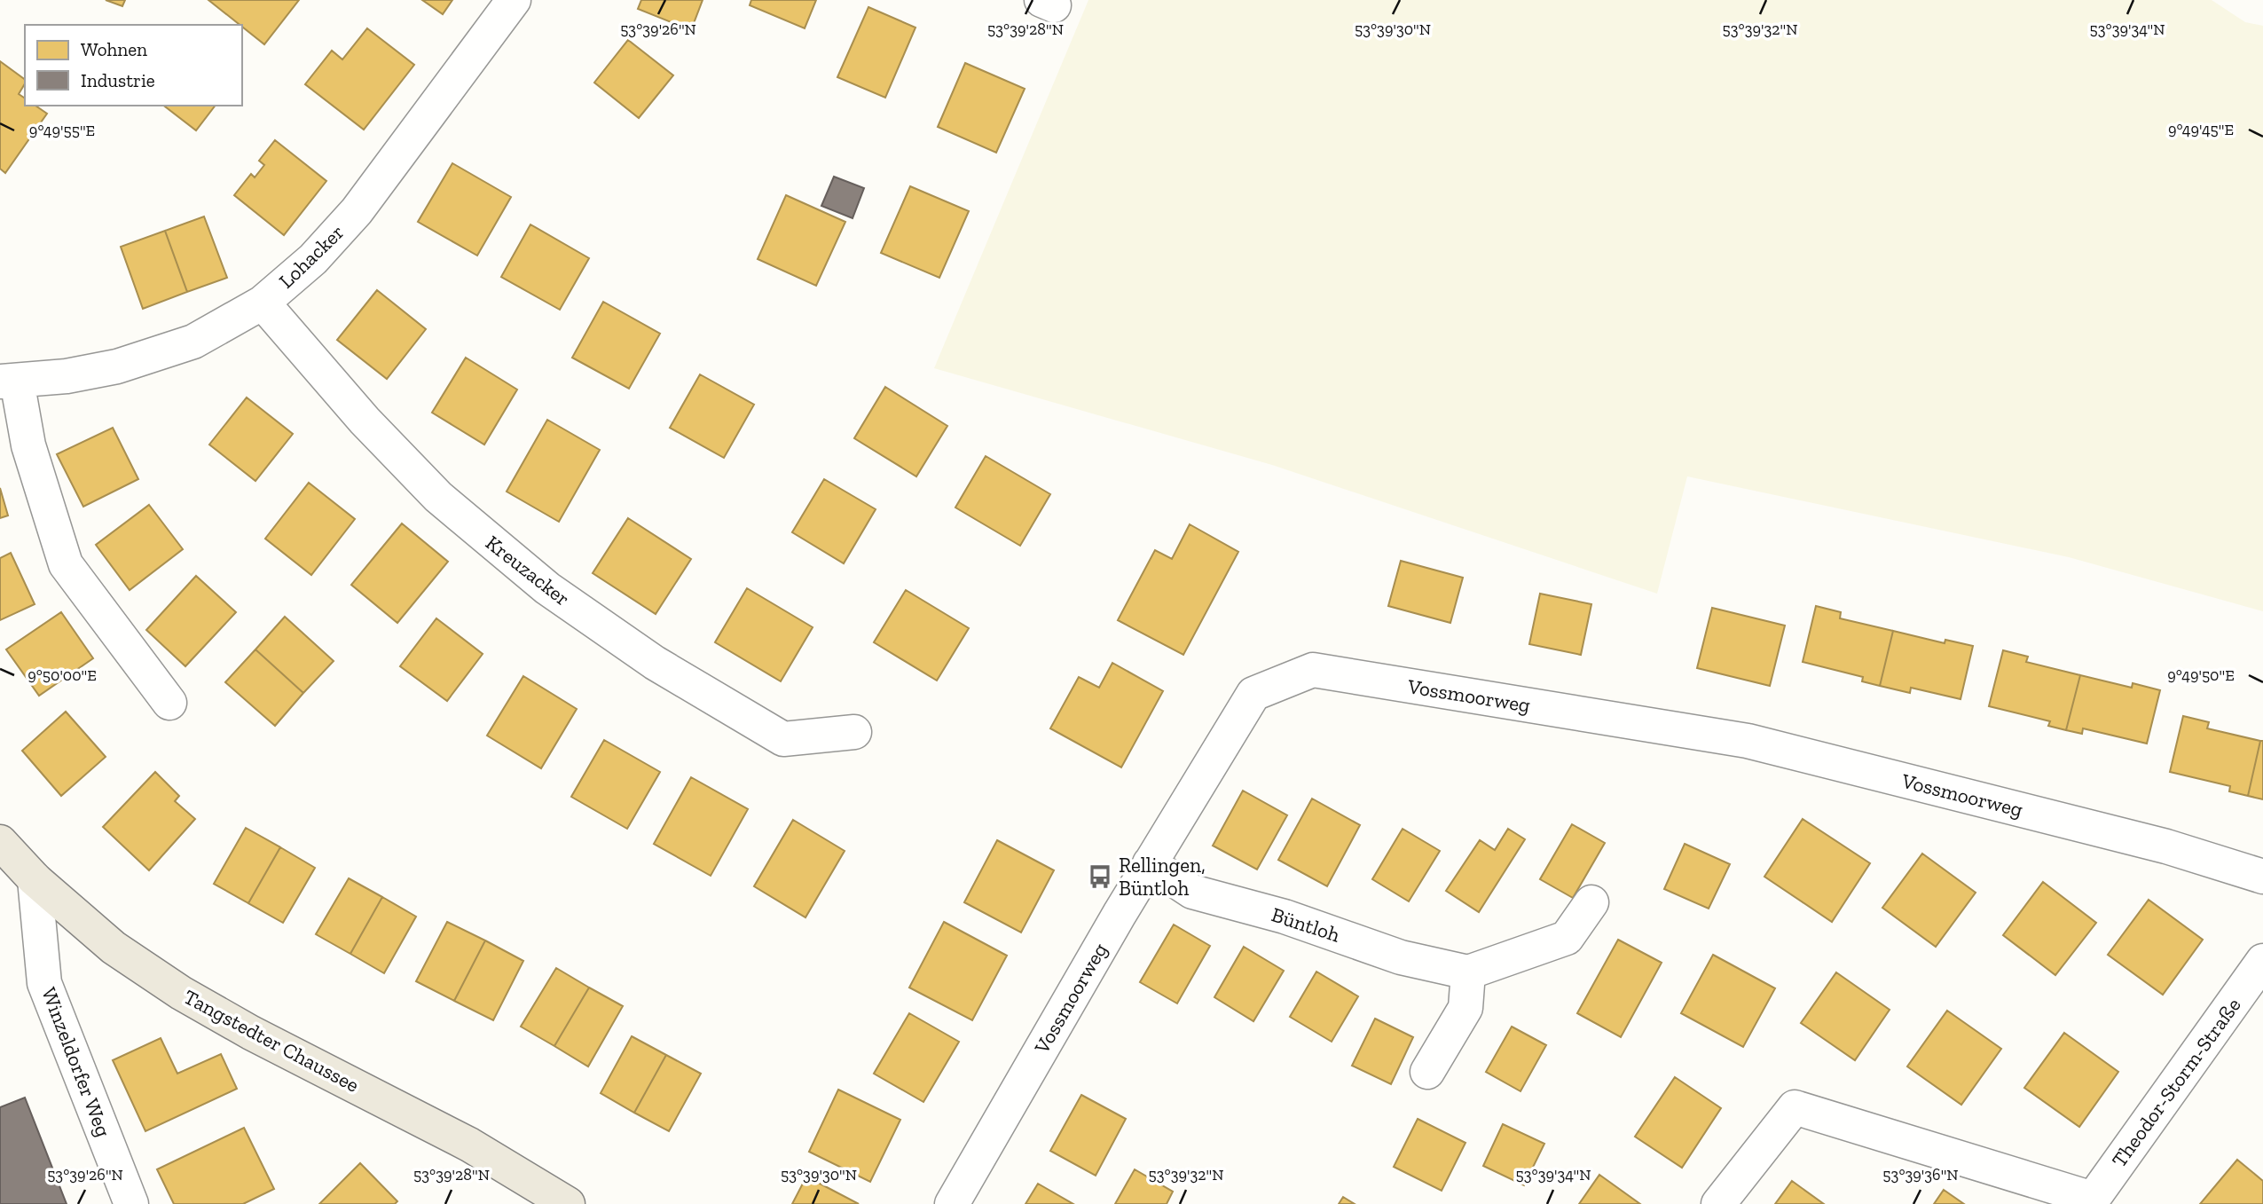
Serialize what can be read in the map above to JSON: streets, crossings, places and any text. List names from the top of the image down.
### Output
{
  "streets": {
    "main road": ["Tangstedter Chaussee"],
    "street": [
      "Lohacker",
      "Kreuzacker",
      "Vossmoorweg",
      "Büntloh",
      "Winzeldorfer Weg",
      "Theodor-Storm-Straße"
    ]
  },
  "crossings": [
    ["Lohacker", "Kreuzacker"],
    ["Vossmoorweg", "Büntloh"],
    ["Tangstedter Chaussee", "Winzeldorfer Weg"]
  ],
  "places": {
    "bus stop": ["Rellingen, Büntloh"]
  },
  "legend": ["Wohnen", "Industrie"],
  "coordinates": [
    "53°39'26\"N",
    "53°39'28\"N",
    "53°39'30\"N",
    "53°39'32\"N",
    "53°39'34\"N",
    "9°49'45\"E",
    "9°49'55\"E",
    "9°49'50\"E",
    "9°50'00\"E",
    "53°39'36\"N"
  ]
}
